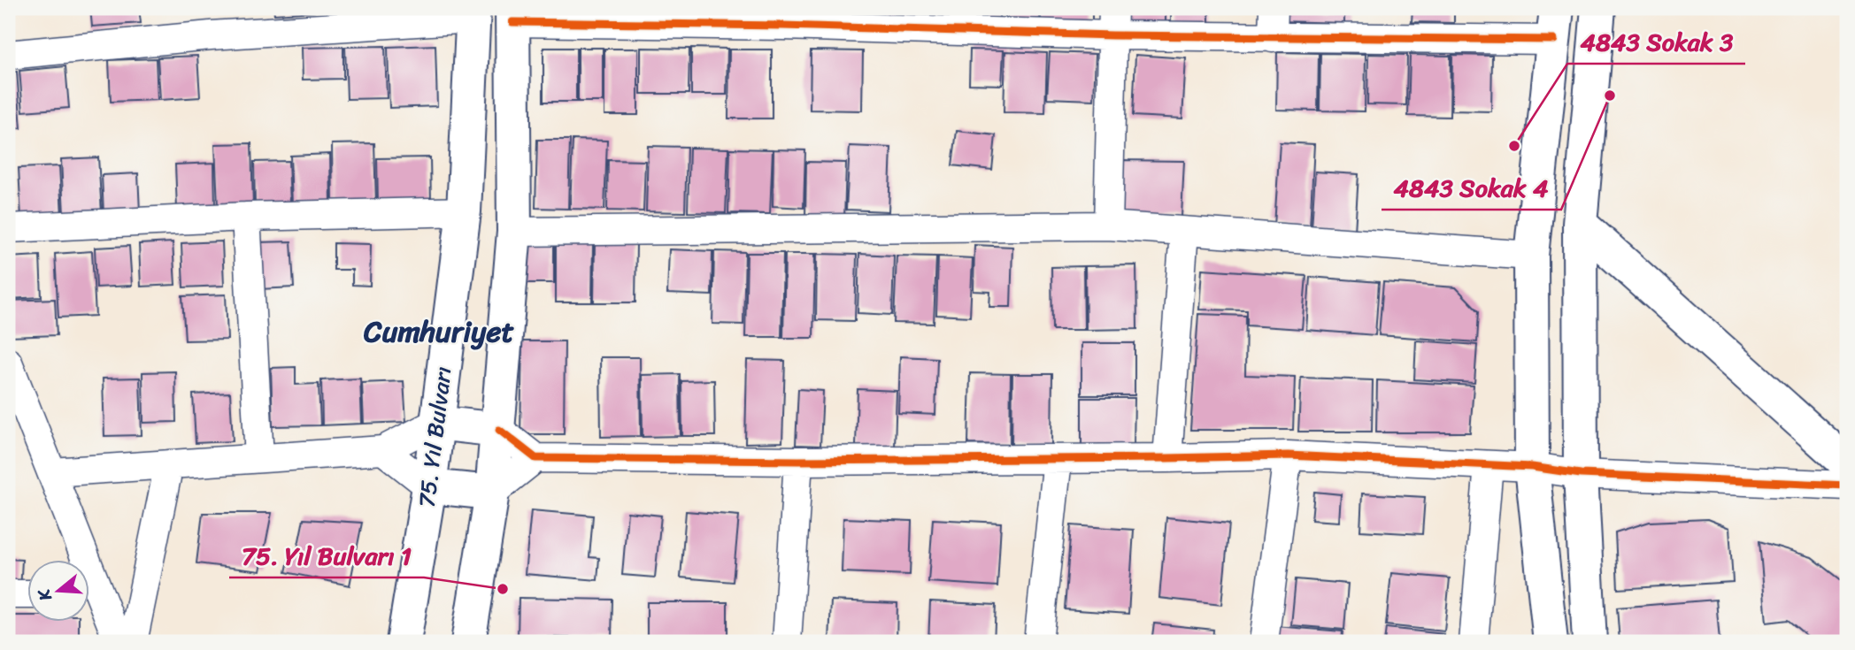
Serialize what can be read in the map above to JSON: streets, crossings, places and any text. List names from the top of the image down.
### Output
{
  "streets": {
    "street": ["75. Yıl Bulvarı"]
  },
  "districts": ["Cumhuriyet"],
  "places": ["4843 Sokak 4", "4843 Sokak 3", "75. Yıl Bulvarı 1"],
  "north": "left"
}
